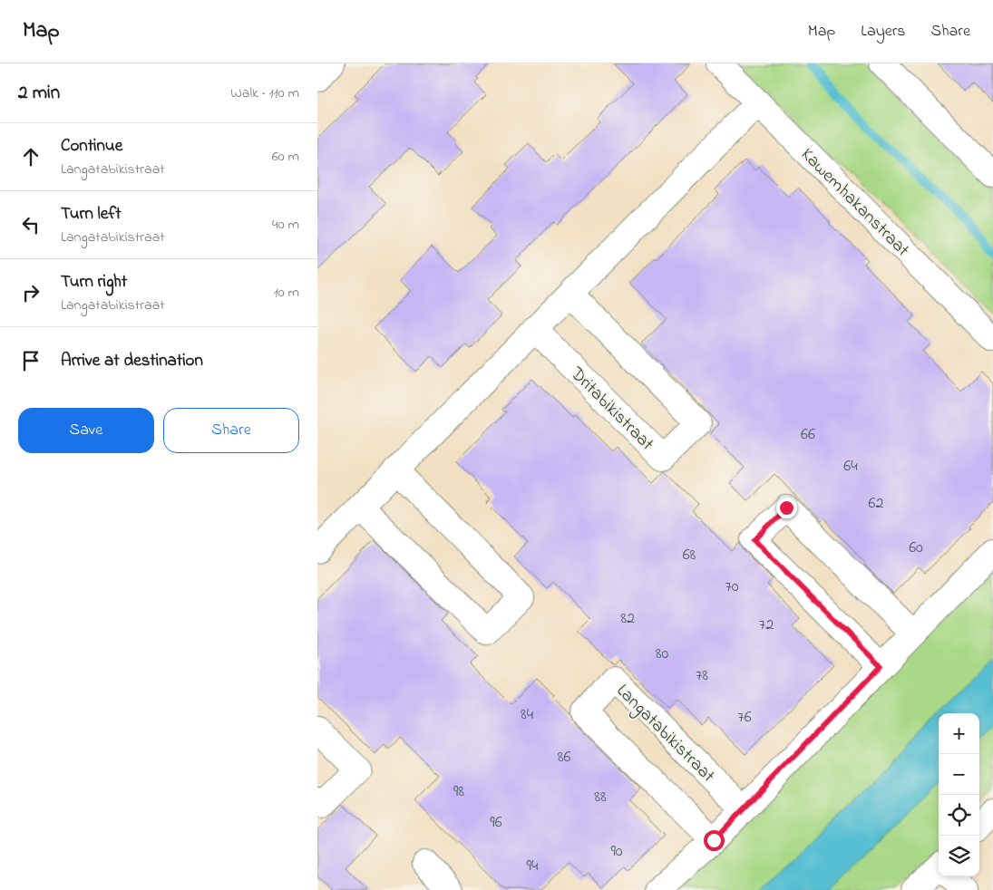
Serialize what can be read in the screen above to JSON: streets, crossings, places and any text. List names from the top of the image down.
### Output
{
  "streets": {
    "street": ["Kawemhakanstraat", "Dritabikistraat", "Langatabikistraat"]
  },
  "house_numbers": [
    "66",
    "64",
    "62",
    "60",
    "68",
    "70",
    "82",
    "72",
    "80",
    "78",
    "84",
    "76",
    "86",
    "98",
    "88",
    "96",
    "90",
    "94"
  ],
  "page": {
    "header": "Map",
    "nav": ["Map", "Layers", "Share"],
    "heading": ["2 min", "Walk · 110 m"],
    "list": [
      ["Continue", "Langatabikistraat", "60 m"],
      ["Turn left", "Langatabikistraat", "40 m"],
      ["Turn right", "Langatabikistraat", "10 m"],
      "Arrive at destination"
    ],
    "buttons": ["Save", "Share"],
    "map_buttons": ["+", "−"]
  }
}
